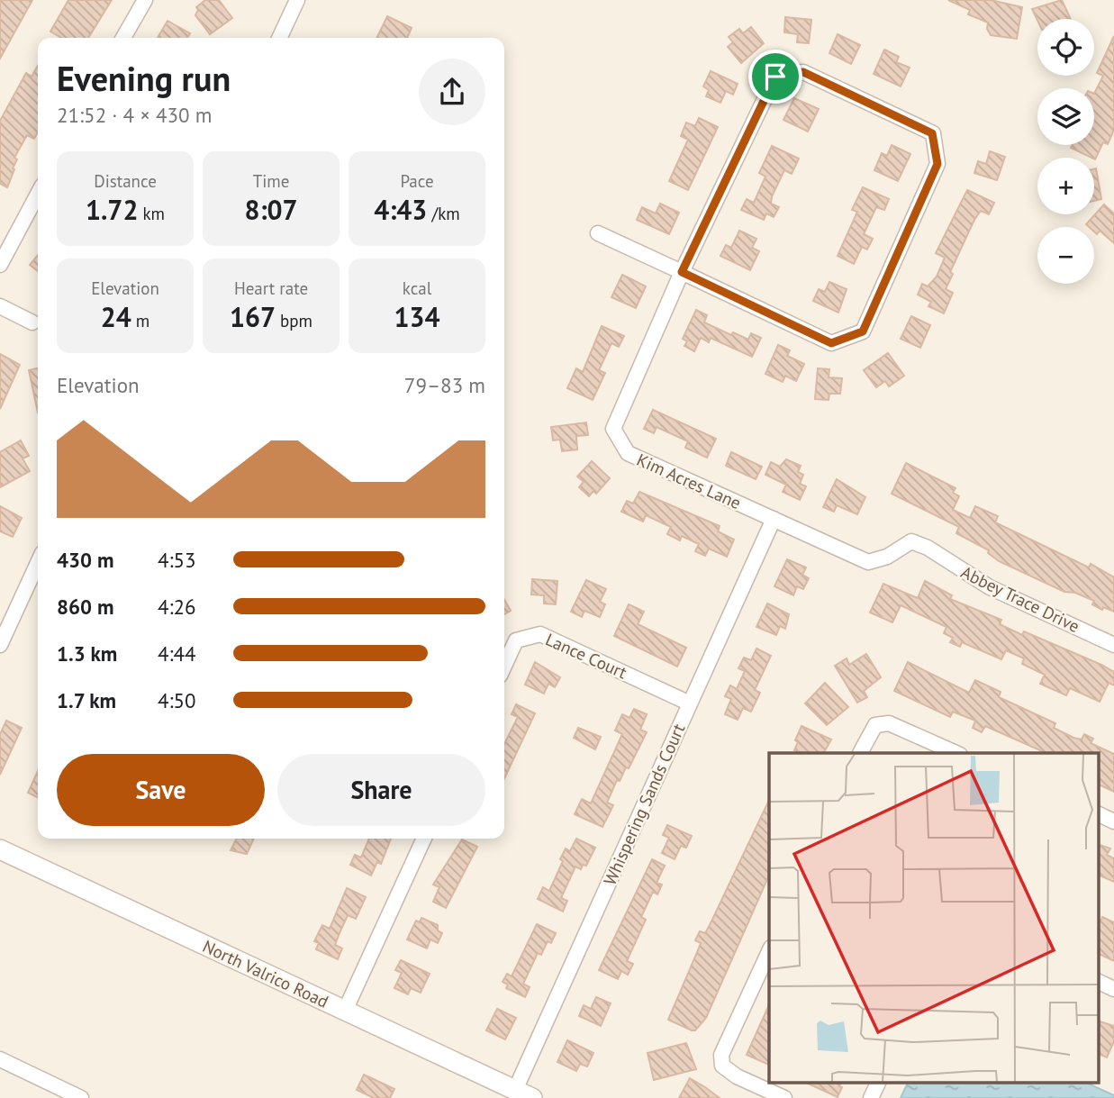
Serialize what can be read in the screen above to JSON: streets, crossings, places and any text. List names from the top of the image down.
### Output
{
  "streets": {
    "street": [
      "Kim Acres Lane",
      "Abbey Trace Drive",
      "Lance Court",
      "Whispering Sands Court",
      "North Valrico Road"
    ]
  },
  "crossings": [
    ["Kim Acres Lane", "Abbey Trace Drive"],
    ["Kim Acres Lane", "Whispering Sands Court"],
    ["Lance Court", "Whispering Sands Court"],
    ["Whispering Sands Court", "North Valrico Road"]
  ],
  "page": {
    "map_buttons": ["+", "−"],
    "heading": ["Evening run", "21:52 · 4 × 430 m"],
    "stats": [
      ["Distance", "1.72 km"],
      ["Time", "8:07"],
      ["Pace", "4:43 /km"],
      ["Elevation", "24 m"],
      ["Heart rate", "167 bpm"],
      ["kcal", "134"]
    ],
    "chart": ["Elevation", "79–83 m"],
    "list": [
      {
        "name": "430 m",
        "note": "4:53"
      },
      {
        "name": "860 m",
        "note": "4:26"
      },
      {
        "name": "1.3 km",
        "note": "4:44"
      },
      {
        "name": "1.7 km",
        "note": "4:50"
      }
    ],
    "buttons": ["Save", "Share"]
  }
}
